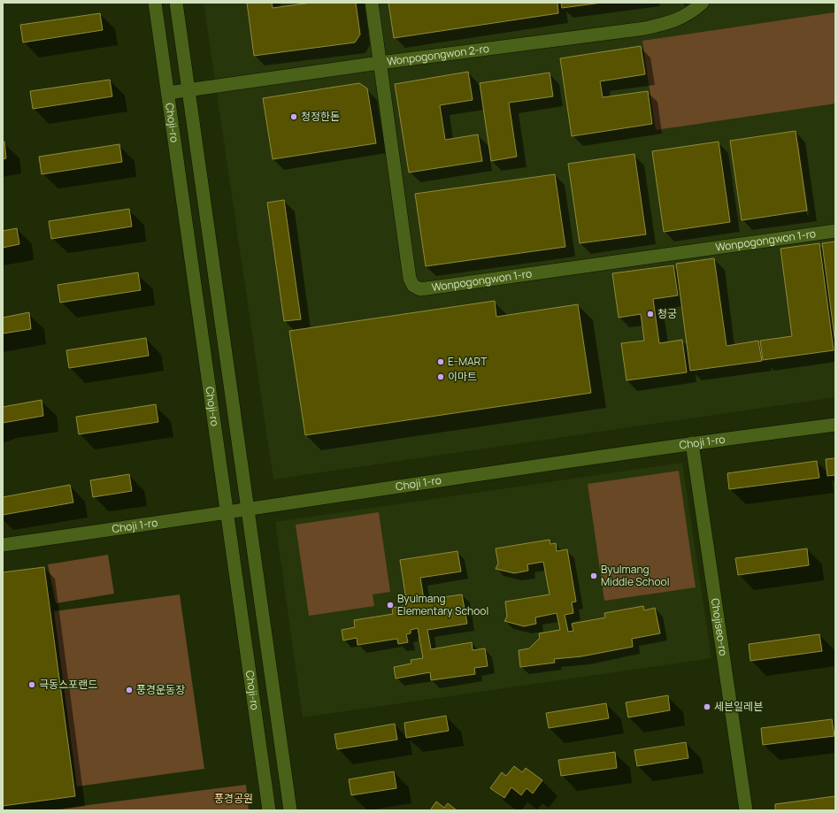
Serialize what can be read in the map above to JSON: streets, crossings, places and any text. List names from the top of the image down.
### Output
{
  "streets": {
    "street": [
      "Wonpogongwon 2-ro",
      "Choji-ro",
      "Wonpogongwon 1-ro",
      "Choji 1-ro",
      "Chojiseo-ro"
    ]
  },
  "crossings": [
    ["Wonpogongwon 2-ro", "Choji-ro"],
    ["Wonpogongwon 2-ro", "Wonpogongwon 1-ro"],
    ["Choji-ro", "Choji 1-ro"],
    ["Choji 1-ro", "Chojiseo-ro"]
  ],
  "parks": ["풍경공원"],
  "places": [
    "청정한돈",
    "청궁",
    "E-MART",
    "이마트",
    "Byulmang Middle School",
    "Byulmang Elementary School",
    "극동스포랜드",
    "풍경운동장",
    "세븐일레븐"
  ]
}
